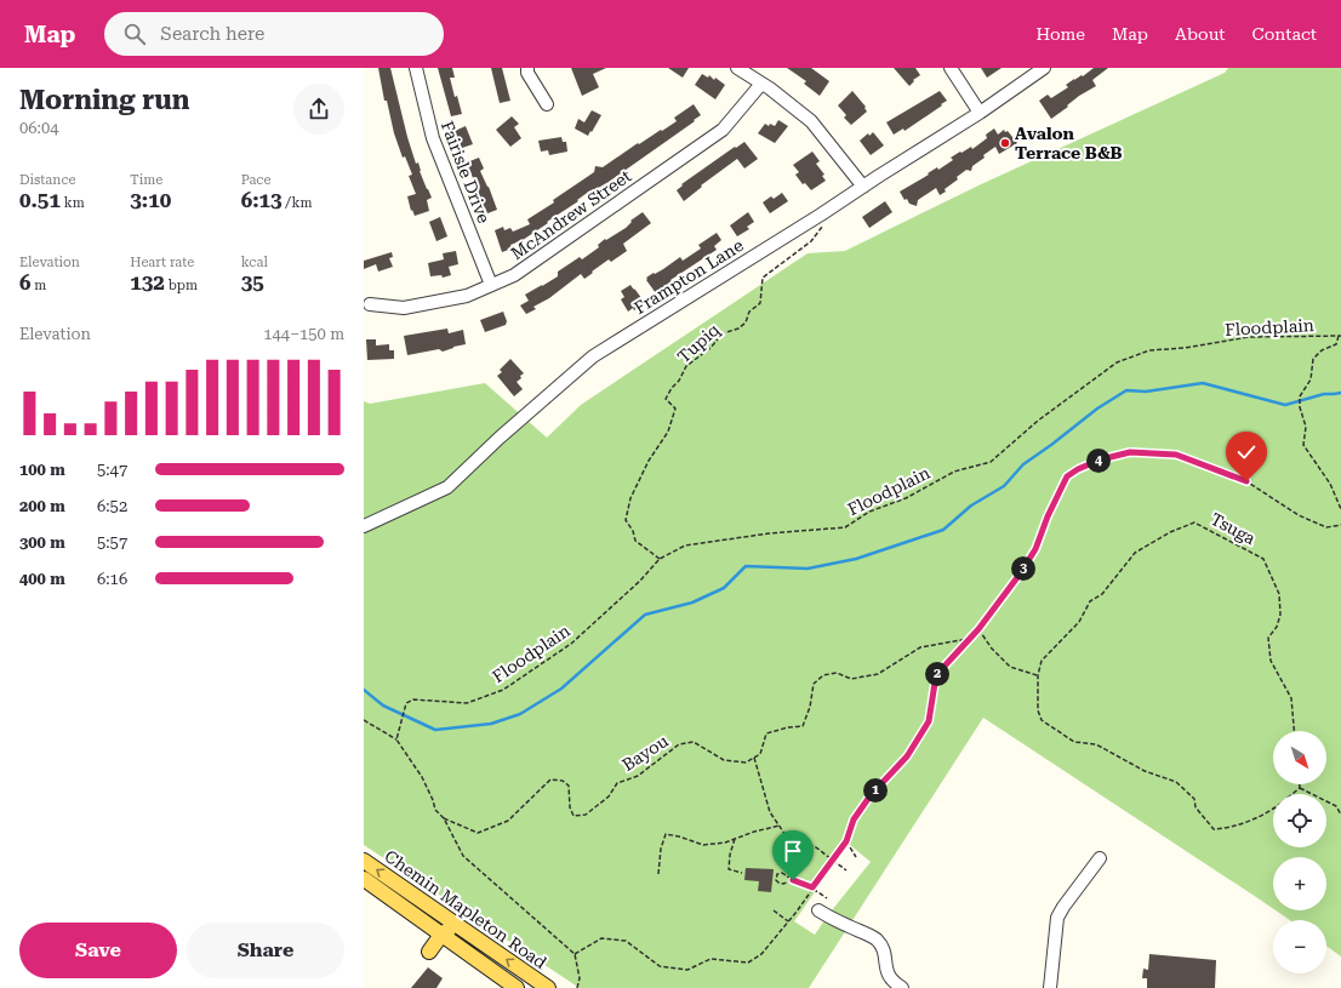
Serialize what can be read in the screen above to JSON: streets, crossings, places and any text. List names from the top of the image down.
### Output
{
  "streets": {
    "main road": ["Chemin Mapleton Road"],
    "street": ["Fairisle Drive", "McAndrew Street", "Frampton Lane"],
    "path": [
      "Floodplain",
      "Tupiq",
      "Tsuga",
      "Bayou"
    ]
  },
  "crossings": [
    ["Fairisle Drive", "McAndrew Street"],
    ["Frampton Lane", "Tupiq"],
    ["Floodplain", "Tupiq"]
  ],
  "places": ["Avalon Terrace B&B"],
  "north": "bottom right",
  "page": {
    "header": "Map",
    "search": "Search here",
    "nav": [
      "Home",
      "Map",
      "About",
      "Contact"
    ],
    "heading": ["Morning run", "06:04"],
    "stats": [
      ["Distance", "0.51 km"],
      ["Time", "3:10"],
      ["Pace", "6:13 /km"],
      ["Elevation", "6 m"],
      ["Heart rate", "132 bpm"],
      ["kcal", "35"]
    ],
    "chart": ["Elevation", "144–150 m"],
    "pins": [
      "4",
      "3",
      "2",
      "1"
    ],
    "list": [
      {
        "name": "100 m",
        "note": "5:47"
      },
      {
        "name": "200 m",
        "note": "6:52"
      },
      {
        "name": "300 m",
        "note": "5:57"
      },
      {
        "name": "400 m",
        "note": "6:16"
      }
    ],
    "map_buttons": ["+", "−"],
    "buttons": ["Save", "Share"]
  }
}
